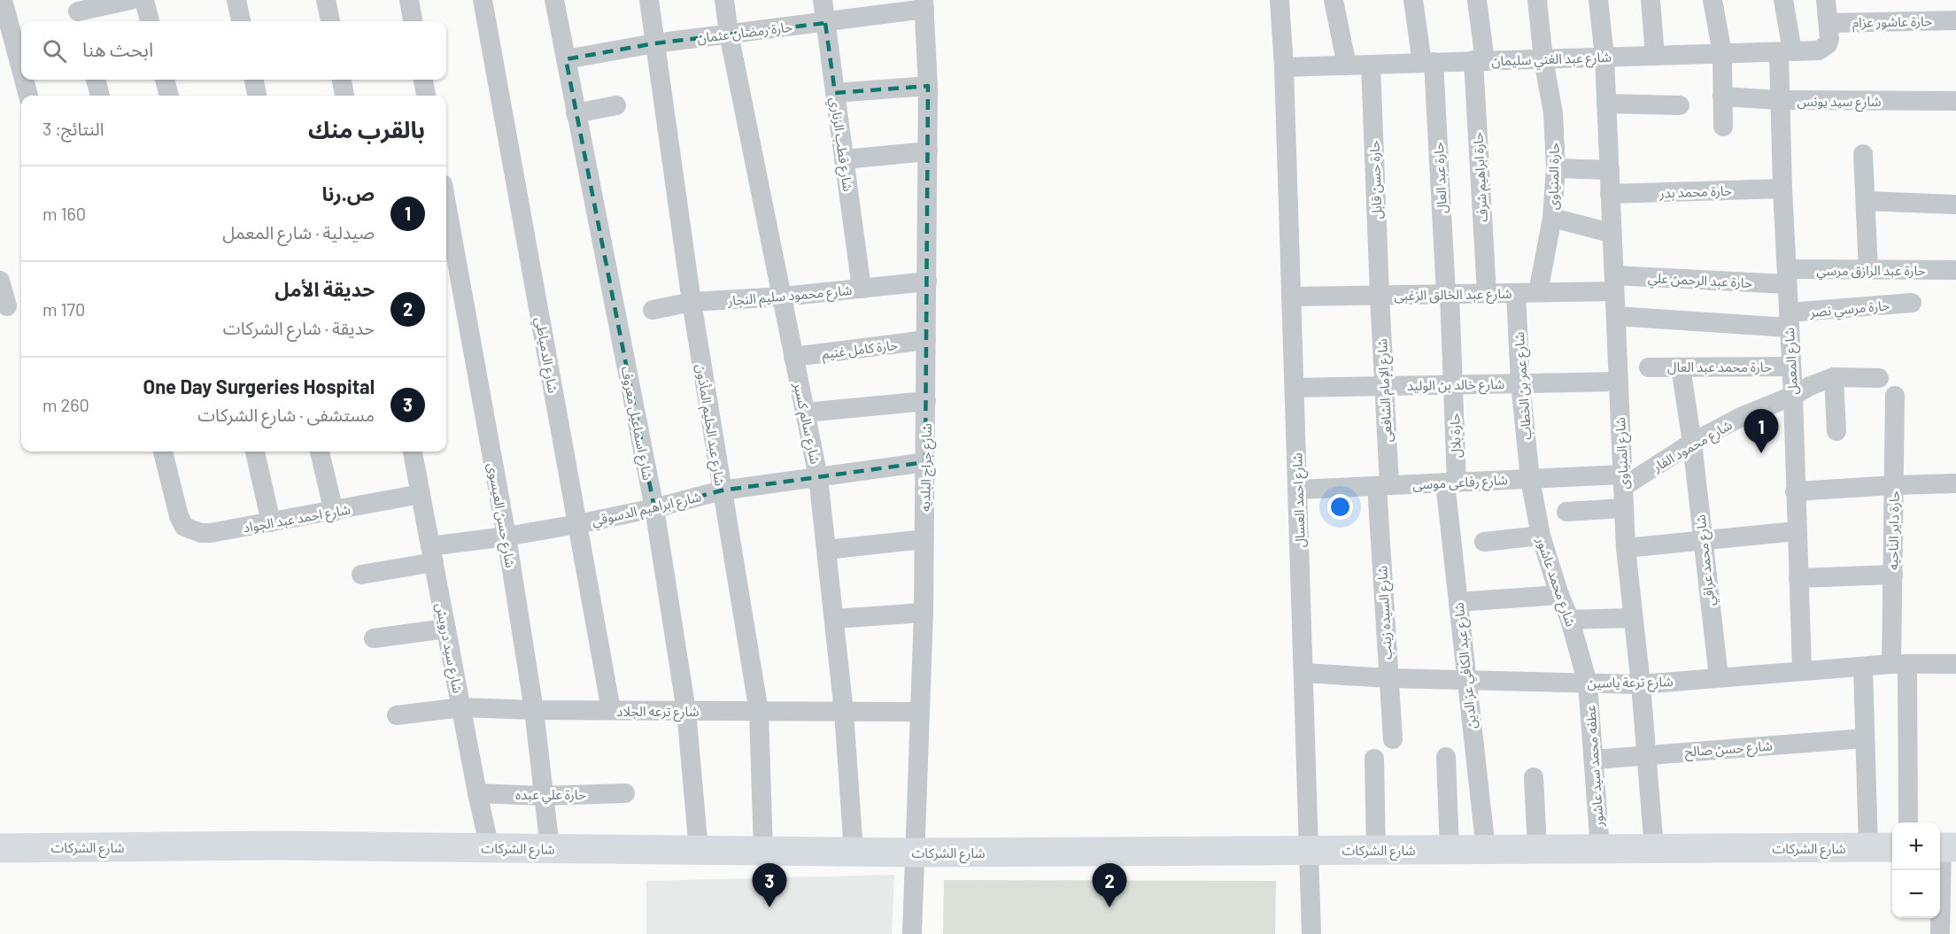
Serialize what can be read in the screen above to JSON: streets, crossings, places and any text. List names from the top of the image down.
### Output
{
  "streets": {
    "main road": ["شارع الشركات"],
    "street": [
      "حارة عاشور عزام",
      "حارة رمضان عثمان",
      "شارع عبد الغني سليمان",
      "شارع سيد يونس",
      "شارع قطب الزناري",
      "حارة المنياوى",
      "حارة ابراهيم شرف",
      "حارة عبد العال",
      "حارة حسن قابل",
      "حارة محمد بدر",
      "حارة عبد الرازق مرسي",
      "حارة عبد الرحمن علي",
      "شارع عبد الخالق الزغبى",
      "شارع محمود سليم النجار",
      "حارة مرسي نصر",
      "حارة كامل غنيم",
      "شارع الدمياطي",
      "شارع المعمل",
      "حارة محمد عبد العال",
      "شارع خالد بن الوليد",
      "شارع عمر بن الخطاب",
      "شارع الإمام الشافعى",
      "شارع اسماعيل معروف",
      "شارع سالم كسبر",
      "شارع عبد الحليم المأذون",
      "حارة بلال",
      "شارع محمود الفار",
      "شارع المنياوى",
      "شارع جراج البلديه",
      "شارع رفاعى موسى",
      "شارع احمد العسال",
      "شارع ابراهيم الدسوقي",
      "شارع حسن العيسوى",
      "شارع احمد عبد الجواد",
      "حارة داير الناحيه",
      "شارع محمد عراقي",
      "شارع محمد عاشور",
      "شارع السيده زينب",
      "شارع سيد درويش",
      "شارع عبد الكافي عز الدين",
      "شارع ترعة ياسين",
      "شارع ترعه الجلاد",
      "شارع حسن صالح",
      "عطفه محمد سيد عاشور",
      "حارة علي عبده"
    ]
  },
  "crossings": [
    ["حارة عاشور عزام", "شارع عبد الغني سليمان"],
    ["حارة رمضان عثمان", "شارع قطب الزناري"],
    ["حارة رمضان عثمان", "شارع اسماعيل معروف"],
    ["حارة رمضان عثمان", "شارع سالم كسبر"],
    ["حارة رمضان عثمان", "شارع عبد الحليم المأذون"],
    ["حارة رمضان عثمان", "شارع جراج البلديه"],
    ["شارع عبد الغني سليمان", "حارة المنياوى"],
    ["شارع عبد الغني سليمان", "حارة ابراهيم شرف"],
    ["شارع عبد الغني سليمان", "حارة عبد العال"],
    ["شارع عبد الغني سليمان", "حارة حسن قابل"],
    ["شارع عبد الغني سليمان", "شارع المعمل"],
    ["شارع عبد الغني سليمان", "شارع المنياوى"],
    ["شارع عبد الغني سليمان", "شارع احمد العسال"],
    ["شارع سيد يونس", "شارع المعمل"],
    ["شارع قطب الزناري", "شارع محمود سليم النجار"],
    ["حارة المنياوى", "شارع عبد الخالق الزغبى"],
    ["حارة ابراهيم شرف", "شارع عبد الخالق الزغبى"],
    ["حارة عبد العال", "شارع عبد الخالق الزغبى"],
    ["حارة عبد العال", "حارة بلال"],
    ["حارة حسن قابل", "شارع عبد الخالق الزغبى"],
    ["حارة حسن قابل", "شارع الإمام الشافعى"],
    ["حارة محمد بدر", "شارع المعمل"],
    ["حارة محمد بدر", "شارع المنياوى"],
    ["حارة عبد الرازق مرسي", "حارة عبد الرحمن علي"],
    ["حارة عبد الرازق مرسي", "شارع المعمل"],
    ["حارة عبد الرحمن علي", "شارع عبد الخالق الزغبى"],
    ["حارة عبد الرحمن علي", "شارع المعمل"],
    ["حارة عبد الرحمن علي", "شارع المنياوى"],
    ["شارع عبد الخالق الزغبى", "شارع عمر بن الخطاب"],
    ["شارع عبد الخالق الزغبى", "شارع الإمام الشافعى"],
    ["شارع عبد الخالق الزغبى", "حارة بلال"],
    ["شارع عبد الخالق الزغبى", "شارع المنياوى"],
    ["شارع عبد الخالق الزغبى", "شارع احمد العسال"],
    ["شارع محمود سليم النجار", "شارع سالم كسبر"],
    ["شارع محمود سليم النجار", "شارع عبد الحليم المأذون"],
    ["شارع محمود سليم النجار", "شارع جراج البلديه"],
    ["حارة مرسي نصر", "شارع المعمل"],
    ["حارة مرسي نصر", "شارع المنياوى"],
    ["حارة كامل غنيم", "شارع سالم كسبر"],
    ["حارة كامل غنيم", "شارع جراج البلديه"],
    ["شارع الدمياطي", "شارع ابراهيم الدسوقي"],
    ["شارع الدمياطي", "شارع ترعه الجلاد"],
    ["شارع المعمل", "حارة محمد عبد العال"],
    ["شارع المعمل", "شارع محمود الفار"],
    ["شارع المعمل", "شارع ترعة ياسين"],
    ["حارة محمد عبد العال", "شارع محمد عراقي"],
    ["شارع خالد بن الوليد", "شارع عمر بن الخطاب"],
    ["شارع خالد بن الوليد", "شارع الإمام الشافعى"],
    ["شارع خالد بن الوليد", "حارة بلال"],
    ["شارع خالد بن الوليد", "شارع المنياوى"],
    ["شارع خالد بن الوليد", "شارع احمد العسال"],
    ["شارع عمر بن الخطاب", "شارع رفاعى موسى"],
    ["شارع عمر بن الخطاب", "شارع محمد عاشور"],
    ["شارع الإمام الشافعى", "شارع رفاعى موسى"],
    ["شارع الإمام الشافعى", "شارع السيده زينب"],
    ["شارع اسماعيل معروف", "شارع ابراهيم الدسوقي"],
    ["شارع اسماعيل معروف", "شارع ترعه الجلاد"],
    ["شارع اسماعيل معروف", "شارع الشركات"],
    ["شارع سالم كسبر", "شارع ابراهيم الدسوقي"],
    ["شارع سالم كسبر", "شارع ترعه الجلاد"],
    ["شارع سالم كسبر", "شارع الشركات"],
    ["شارع عبد الحليم المأذون", "شارع ابراهيم الدسوقي"],
    ["شارع عبد الحليم المأذون", "شارع ترعه الجلاد"],
    ["شارع عبد الحليم المأذون", "شارع الشركات"],
    ["حارة بلال", "شارع رفاعى موسى"],
    ["حارة بلال", "شارع عبد الكافي عز الدين"],
    ["شارع محمود الفار", "شارع المنياوى"],
    ["شارع محمود الفار", "شارع رفاعى موسى"],
    ["شارع محمود الفار", "شارع محمد عراقي"],
    ["شارع المنياوى", "شارع رفاعى موسى"],
    ["شارع المنياوى", "شارع ترعة ياسين"],
    ["شارع المنياوى", "شارع حسن صالح"],
    ["شارع المنياوى", "شارع الشركات"],
    ["شارع جراج البلديه", "شارع ابراهيم الدسوقي"],
    ["شارع جراج البلديه", "شارع ترعه الجلاد"],
    ["شارع جراج البلديه", "شارع الشركات"],
    ["شارع رفاعى موسى", "شارع احمد العسال"],
    ["شارع رفاعى موسى", "شارع محمد عاشور"],
    ["شارع رفاعى موسى", "شارع السيده زينب"],
    ["شارع رفاعى موسى", "شارع عبد الكافي عز الدين"],
    ["شارع احمد العسال", "شارع ترعة ياسين"],
    ["شارع احمد العسال", "شارع الشركات"],
    ["شارع ابراهيم الدسوقي", "شارع حسن العيسوى"],
    ["شارع ابراهيم الدسوقي", "شارع سيد درويش"],
    ["شارع حسن العيسوى", "شارع ترعه الجلاد"],
    ["شارع حسن العيسوى", "حارة علي عبده"],
    ["شارع حسن العيسوى", "شارع الشركات"],
    ["شارع احمد عبد الجواد", "شارع سيد درويش"],
    ["حارة داير الناحيه", "شارع ترعة ياسين"],
    ["شارع محمد عراقي", "شارع ترعة ياسين"],
    ["شارع محمد عاشور", "شارع ترعة ياسين"],
    ["شارع محمد عاشور", "عطفه محمد سيد عاشور"],
    ["شارع السيده زينب", "شارع ترعة ياسين"],
    ["شارع سيد درويش", "شارع ترعه الجلاد"],
    ["شارع سيد درويش", "حارة علي عبده"],
    ["شارع سيد درويش", "شارع الشركات"],
    ["شارع عبد الكافي عز الدين", "شارع ترعة ياسين"],
    ["شارع عبد الكافي عز الدين", "شارع الشركات"],
    ["شارع ترعة ياسين", "عطفه محمد سيد عاشور"],
    ["شارع حسن صالح", "عطفه محمد سيد عاشور"],
    ["عطفه محمد سيد عاشور", "شارع الشركات"]
  ],
  "page": {
    "search": "ابحث هنا",
    "heading": ["بالقرب منك", "النتائج: 3"],
    "list": [
      {
        "mark": "1",
        "name": "ص.رنا",
        "note": "صيدلية · شارع المعمل",
        "value": "160 m"
      },
      {
        "mark": "2",
        "name": "حديقة الأمل",
        "note": "حديقة · شارع الشركات",
        "value": "170 m"
      },
      {
        "mark": "3",
        "name": "One Day Surgeries Hospital",
        "note": "مستشفى · شارع الشركات",
        "value": "260 m"
      }
    ],
    "pins": ["1", "2", "3"],
    "map_buttons": ["+", "−"]
  }
}
